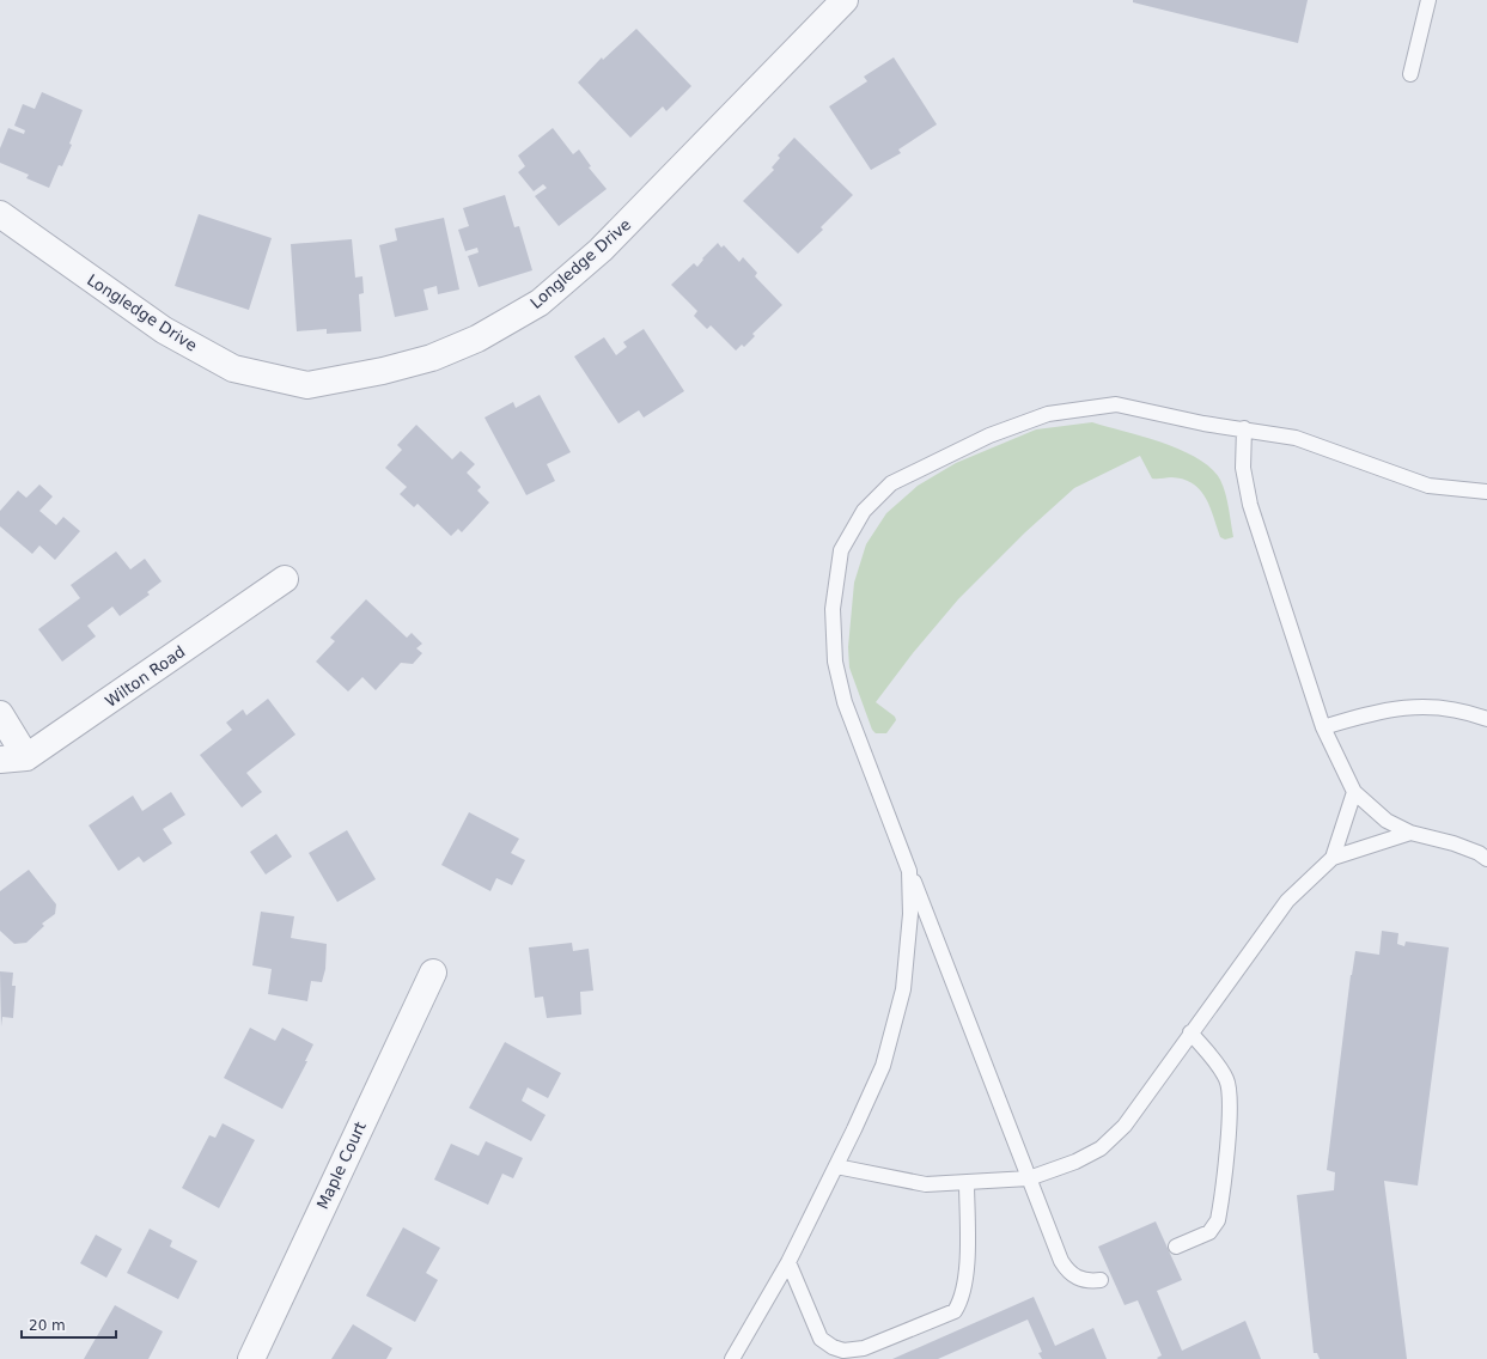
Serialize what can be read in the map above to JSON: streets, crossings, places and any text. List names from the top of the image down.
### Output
{
  "streets": {
    "street": ["Longledge Drive", "Wilton Road", "Maple Court"]
  },
  "scale_bar": "20 m"
}
